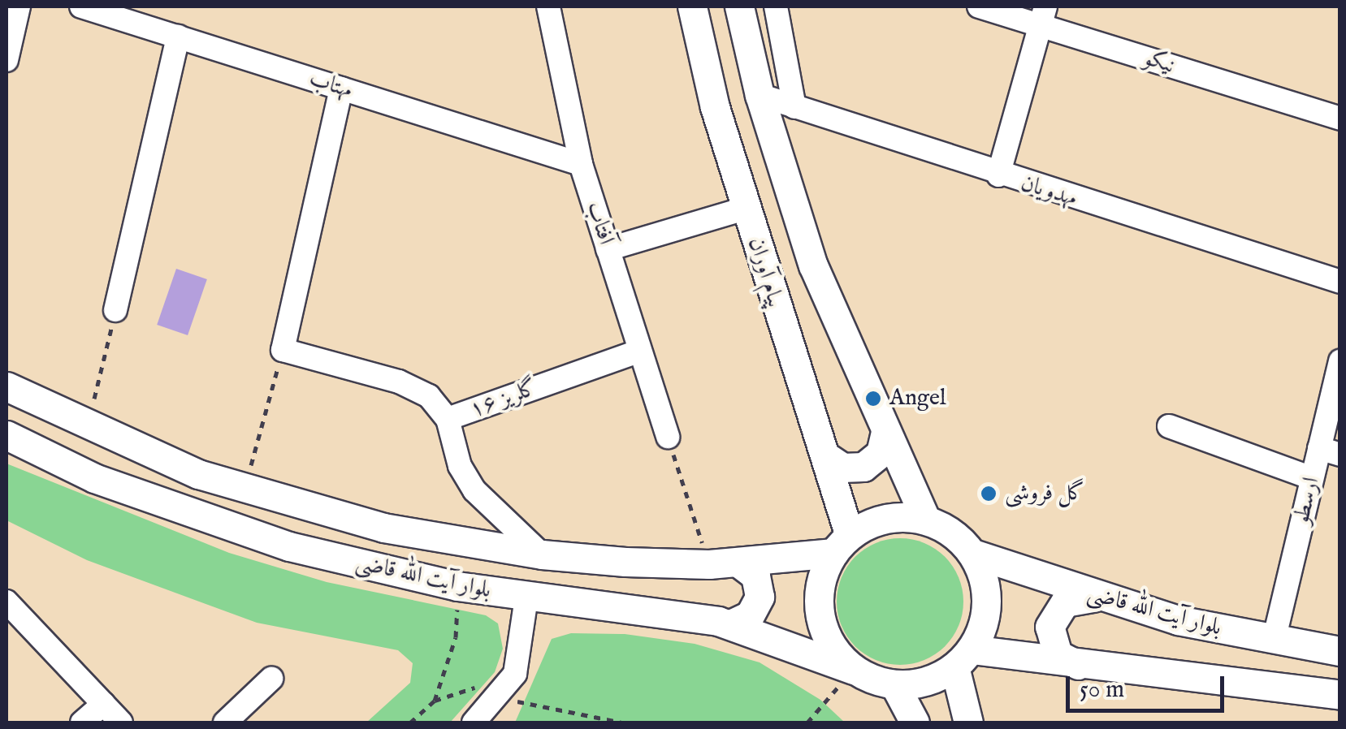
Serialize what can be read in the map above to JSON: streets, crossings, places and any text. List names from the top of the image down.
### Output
{
  "streets": {
    "main road": ["پیام آوران", "بلوار آیت ‌الله قاضی"],
    "street": [
      "نیکو",
      "مهتاب",
      "مهدویان",
      "آفتاب",
      "گلریز ۱۶",
      "ارسطو"
    ]
  },
  "crossings": [
    ["مهتاب", "آفتاب"],
    ["مهدویان", "پیام آوران"],
    ["آفتاب", "گلریز ۱۶"],
    ["پیام آوران", "بلوار آیت ‌الله قاضی"],
    ["ارسطو", "بلوار آیت ‌الله قاضی"]
  ],
  "places": ["Angel", "گل فروشی"],
  "scale_bar": "50 m"
}
